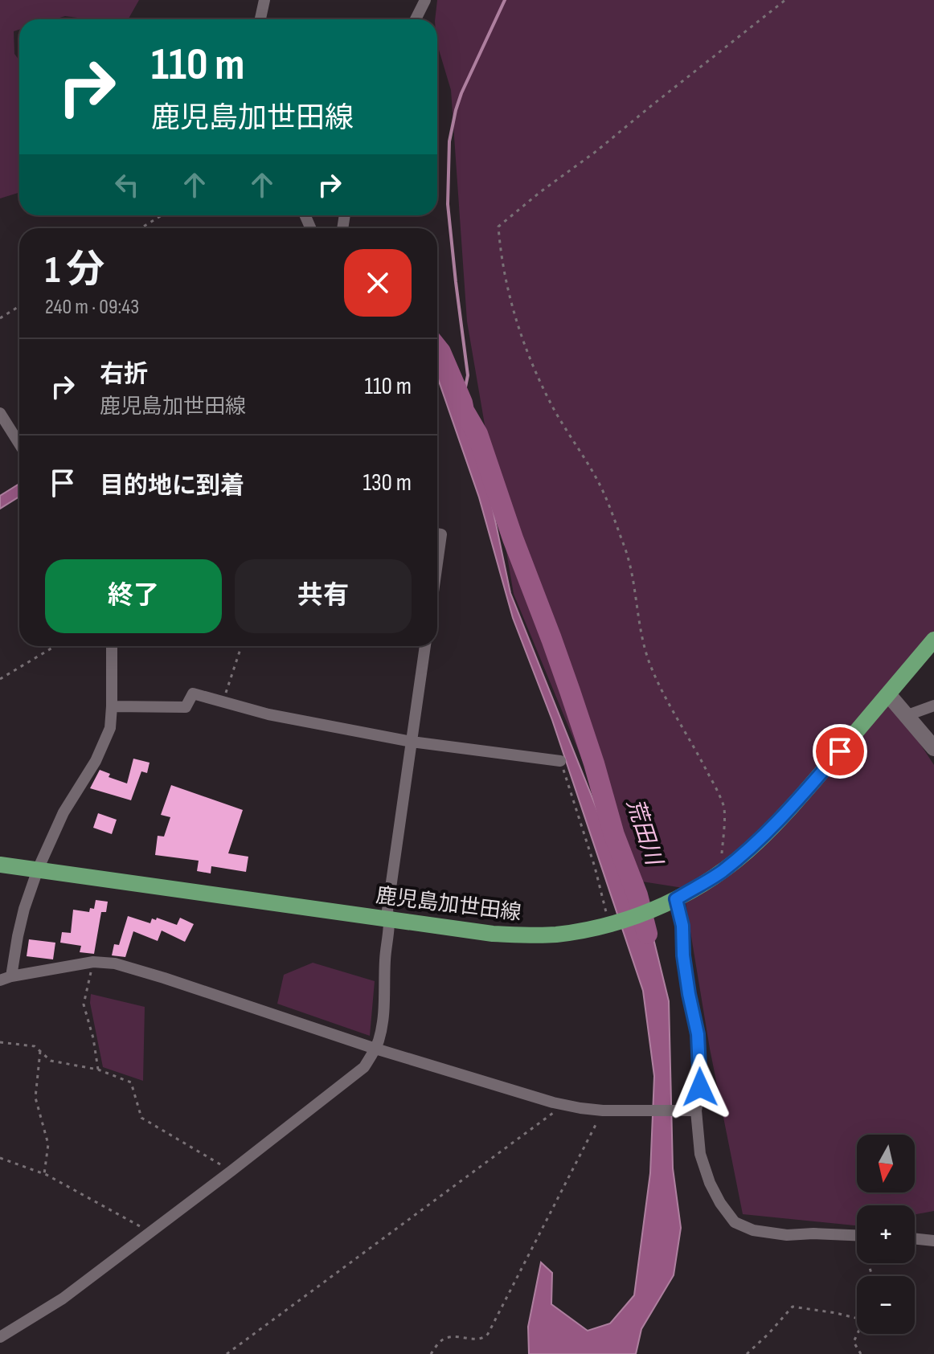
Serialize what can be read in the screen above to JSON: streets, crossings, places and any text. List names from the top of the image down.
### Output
{
  "streets": {
    "main road": ["鹿児島加世田線"]
  },
  "water": ["荒田川"],
  "north": "bottom",
  "page": {
    "turn": ["110 m", "鹿児島加世田線"],
    "heading": ["1 分", "240 m · 09:43"],
    "list": [
      {
        "name": "右折",
        "note": "鹿児島加世田線",
        "value": "110 m"
      },
      {
        "name": "目的地に到着",
        "value": "130 m"
      }
    ],
    "buttons": ["終了", "共有"],
    "map_buttons": ["+", "−"]
  }
}
